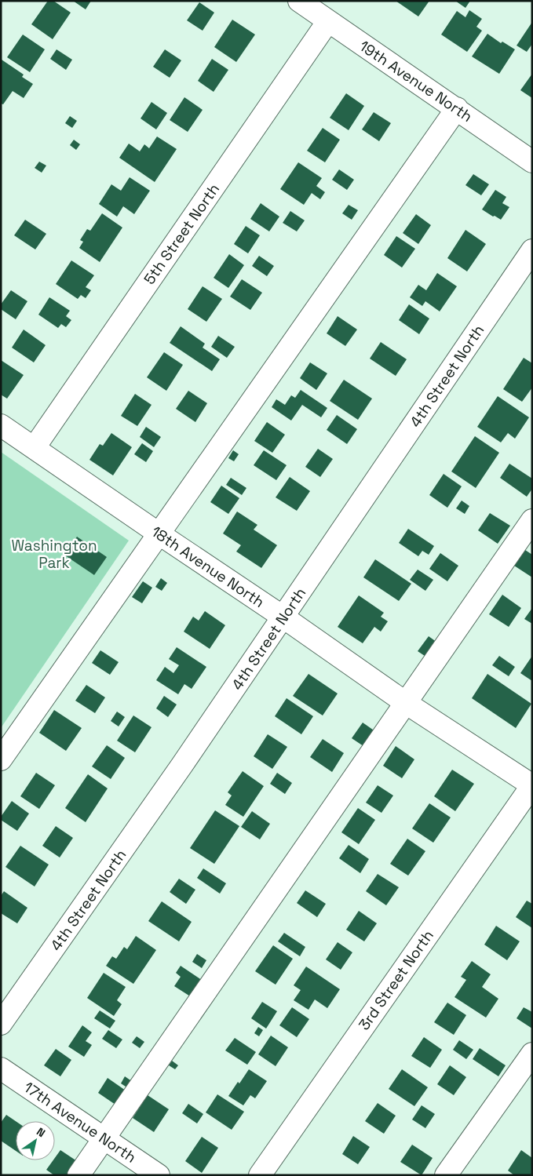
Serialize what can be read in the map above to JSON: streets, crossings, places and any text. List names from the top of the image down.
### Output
{
  "streets": {
    "street": [
      "19th Avenue North",
      "5th Street North",
      "4th Street North",
      "18th Avenue North",
      "3rd Street North",
      "17th Avenue North"
    ]
  },
  "crossings": [
    ["19th Avenue North", "5th Street North"],
    ["5th Street North", "18th Avenue North"],
    ["4th Street North", "18th Avenue North"],
    ["18th Avenue North", "3rd Street North"]
  ],
  "parks": ["Washington Park"],
  "north": "top right"
}
